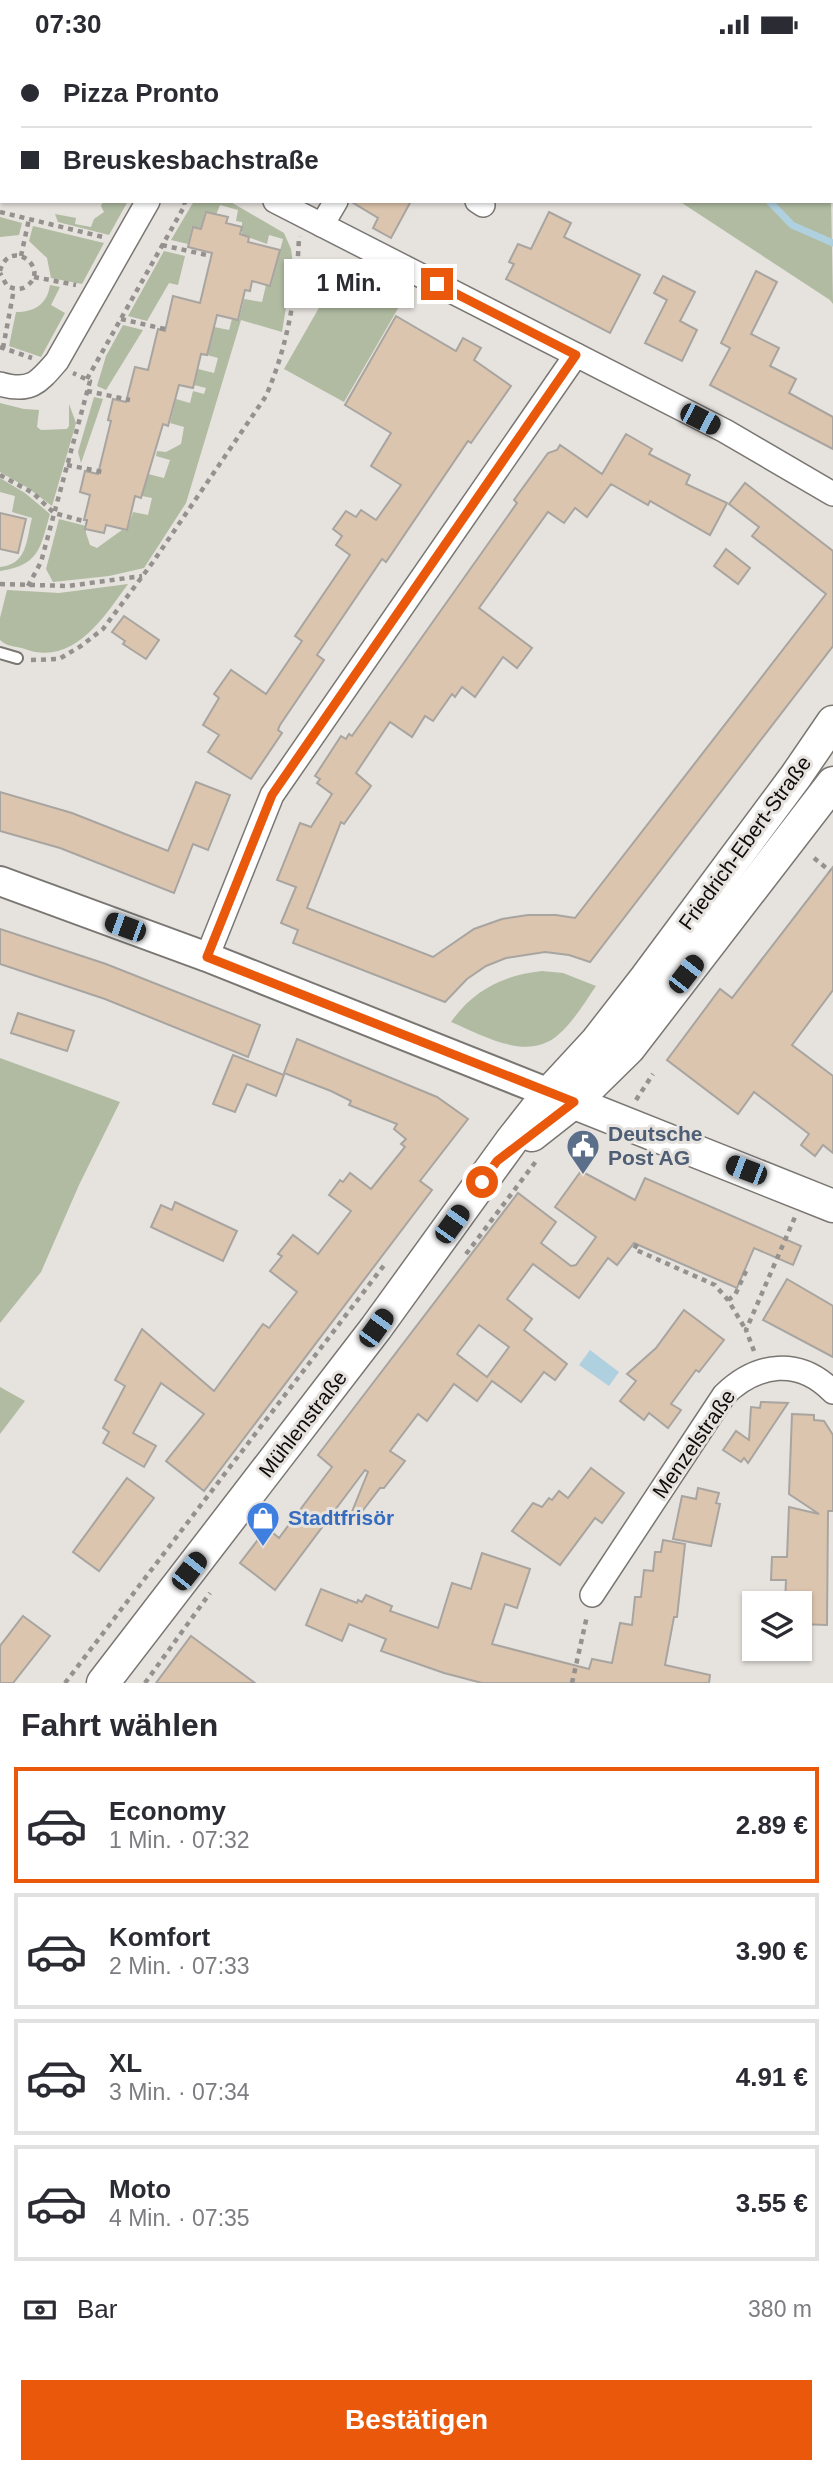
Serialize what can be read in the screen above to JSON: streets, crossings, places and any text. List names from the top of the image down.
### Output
{
  "streets": {
    "main road": ["Friedrich-Ebert-Straße", "Mühlenstraße"],
    "street": ["Menzelstraße"]
  },
  "crossings": [
    ["Friedrich-Ebert-Straße", "Mühlenstraße"]
  ],
  "places": {
    "public building": ["Deutsche Post AG"],
    "shop": ["Stadtfrisör"]
  },
  "page": {
    "status": "07:30",
    "banner": ["Pizza Pronto", "Breuskesbachstraße"],
    "bubble": "1 Min.",
    "heading": "Fahrt wählen",
    "list": [
      {
        "name": "Economy",
        "note": "1 Min. · 07:32",
        "value": "2.89 €"
      },
      {
        "name": "Komfort",
        "note": "2 Min. · 07:33",
        "value": "3.90 €"
      },
      {
        "name": "XL",
        "note": "3 Min. · 07:34",
        "value": "4.91 €"
      },
      {
        "name": "Moto",
        "note": "4 Min. · 07:35",
        "value": "3.55 €"
      }
    ],
    "pay": ["Bar", "380 m"],
    "buttons": "Bestätigen"
  }
}
